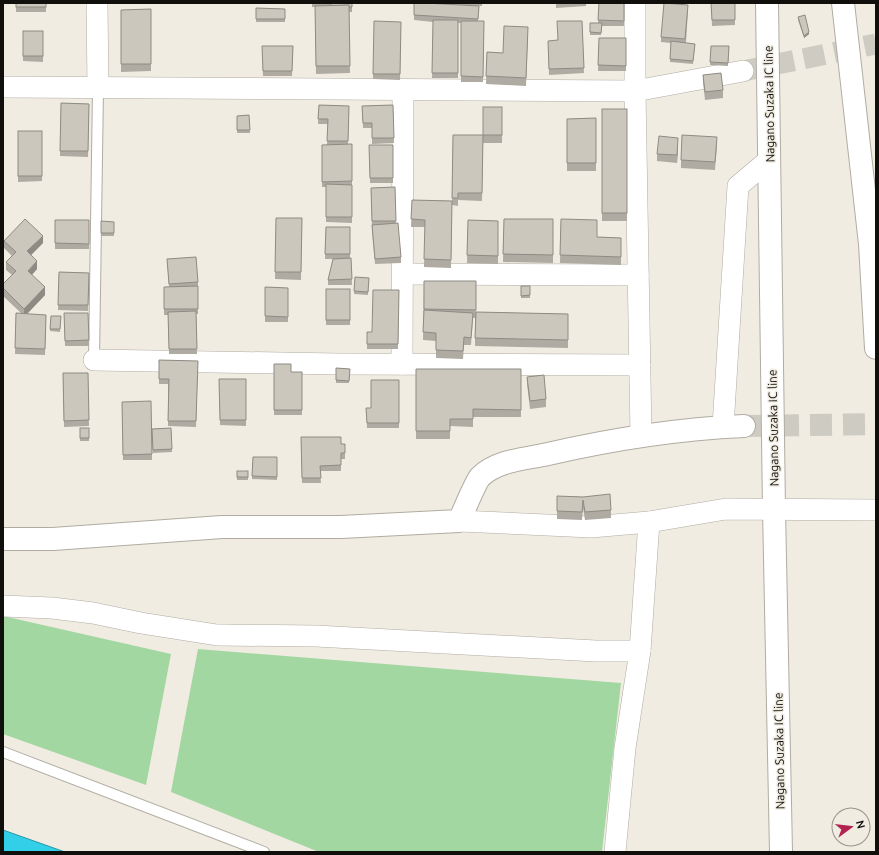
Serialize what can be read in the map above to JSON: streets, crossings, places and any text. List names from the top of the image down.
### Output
{
  "streets": {
    "main road": ["Nagano Suzaka IC line"]
  },
  "north": "right"
}
